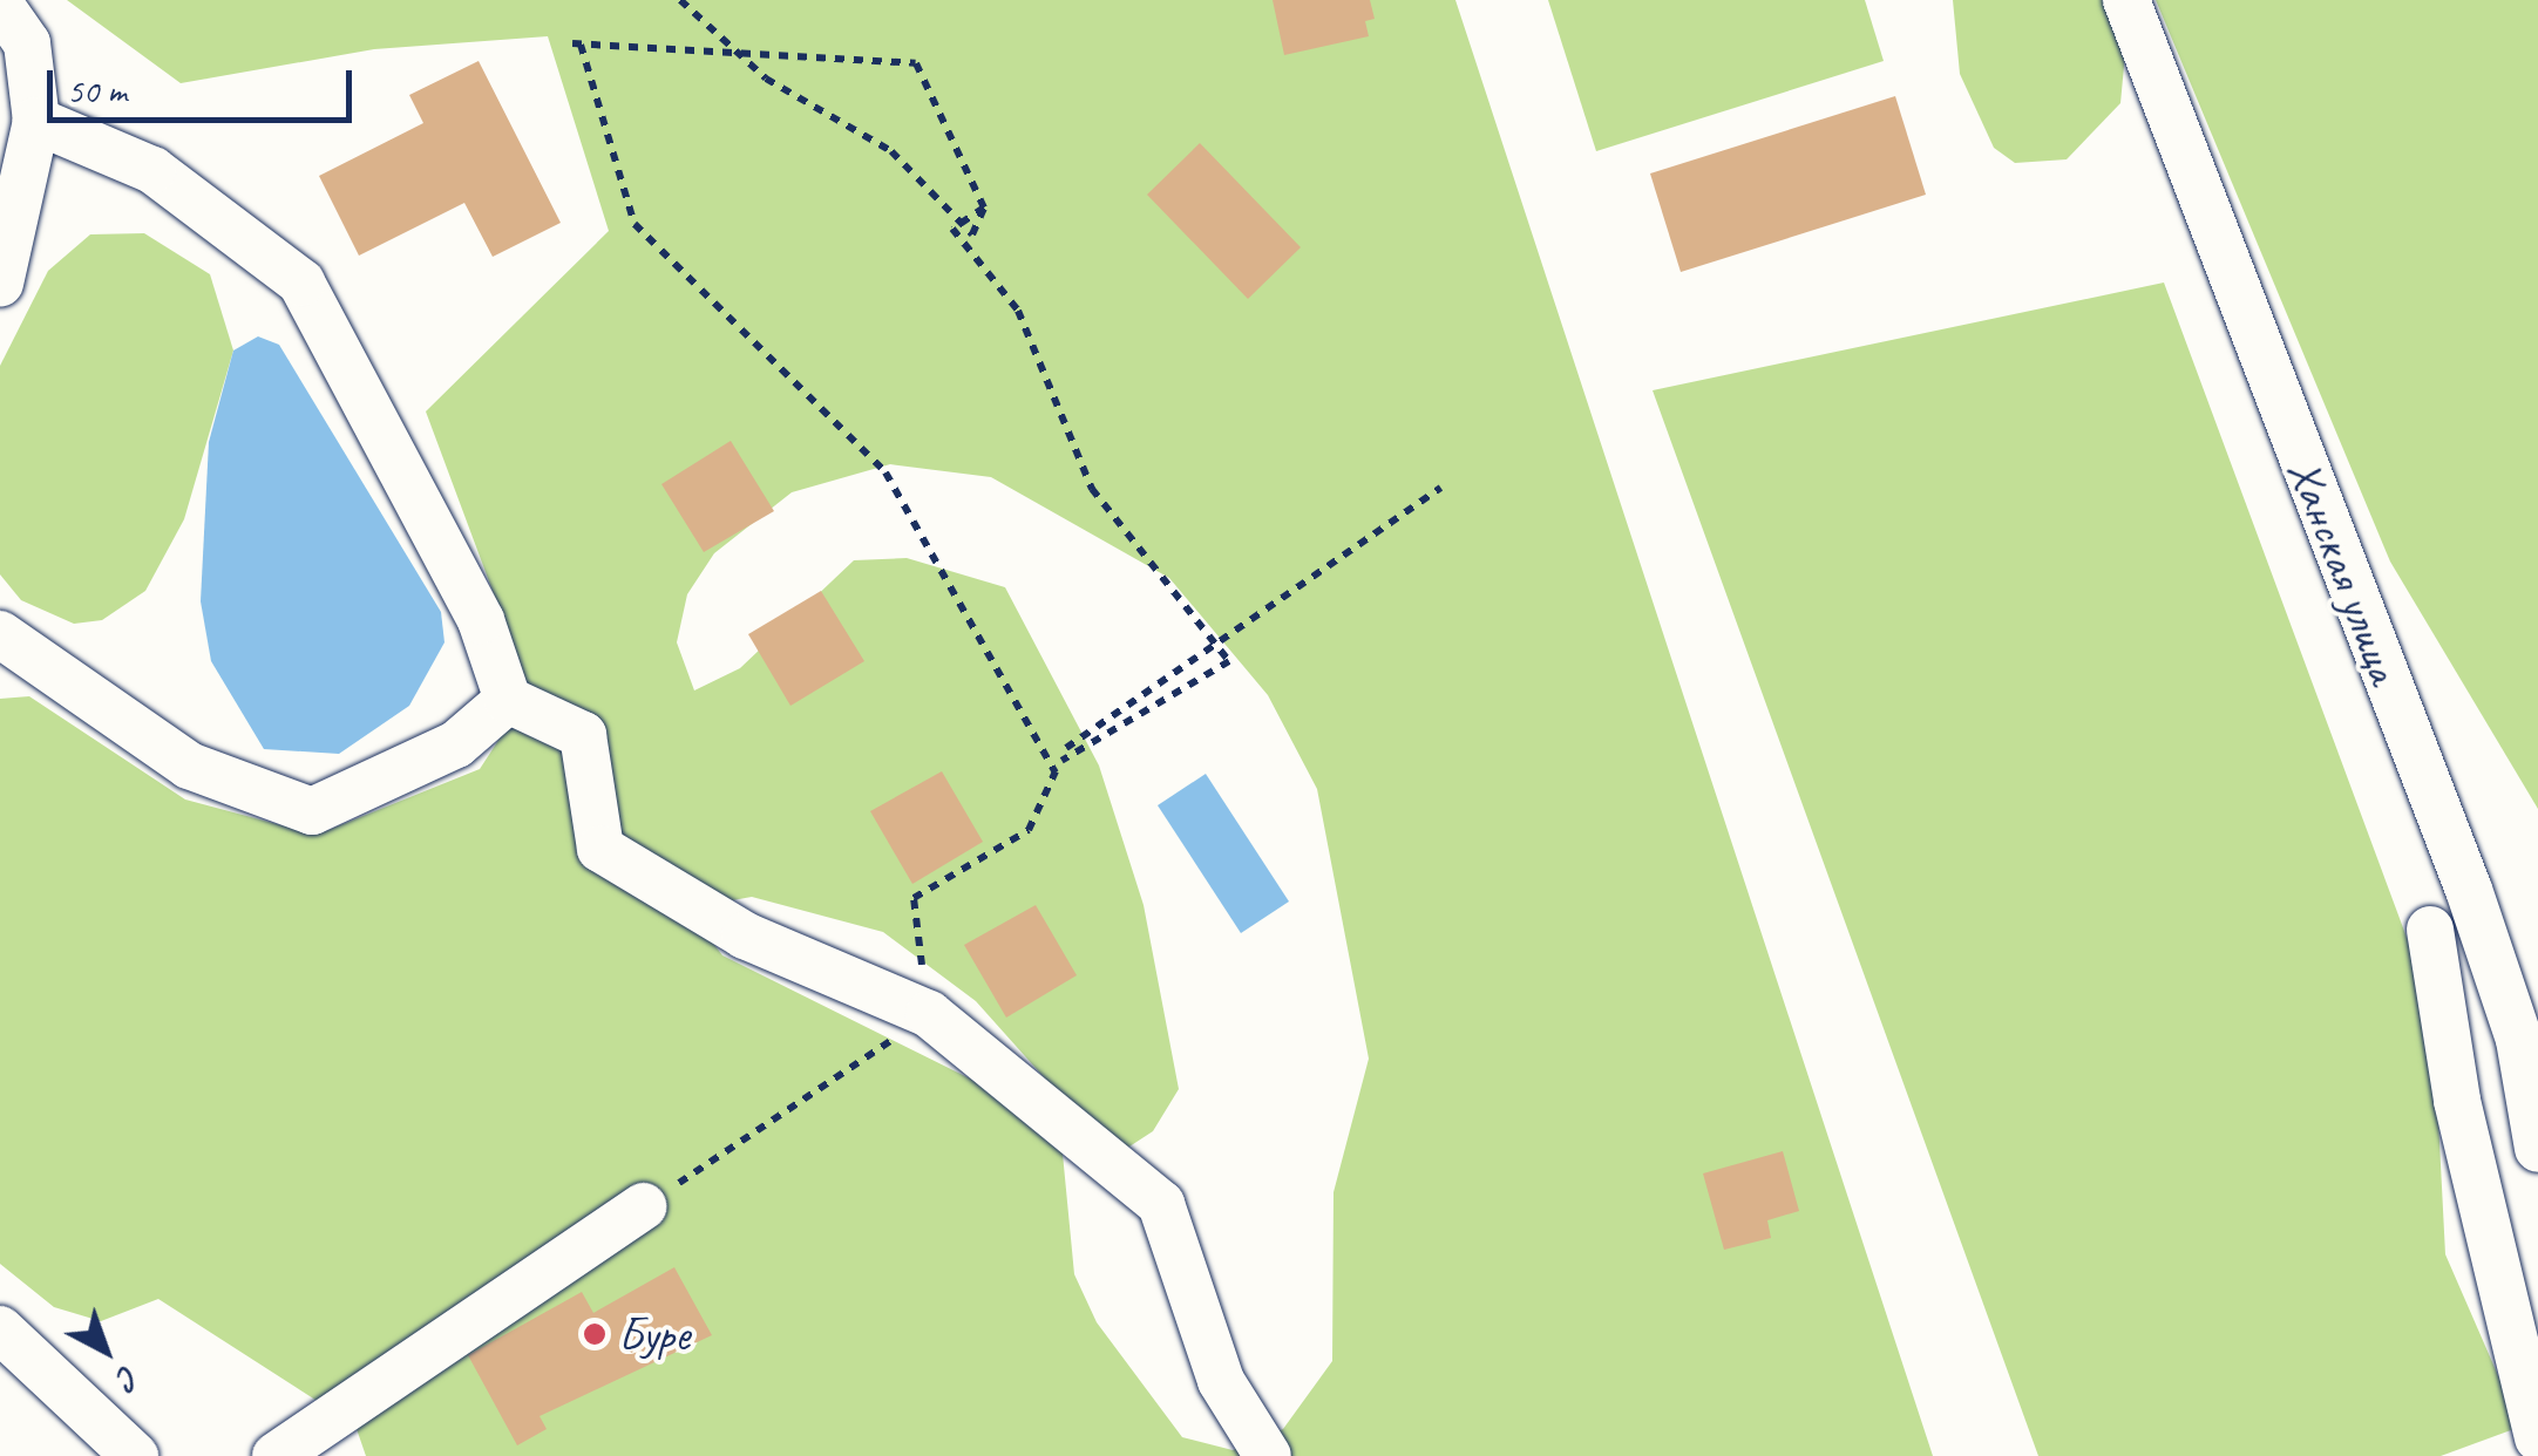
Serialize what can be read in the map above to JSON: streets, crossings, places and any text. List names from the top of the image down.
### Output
{
  "streets": {
    "street": ["Ханская улица"]
  },
  "places": ["Буре"],
  "scale_bar": "50 m",
  "north": "bottom right"
}
